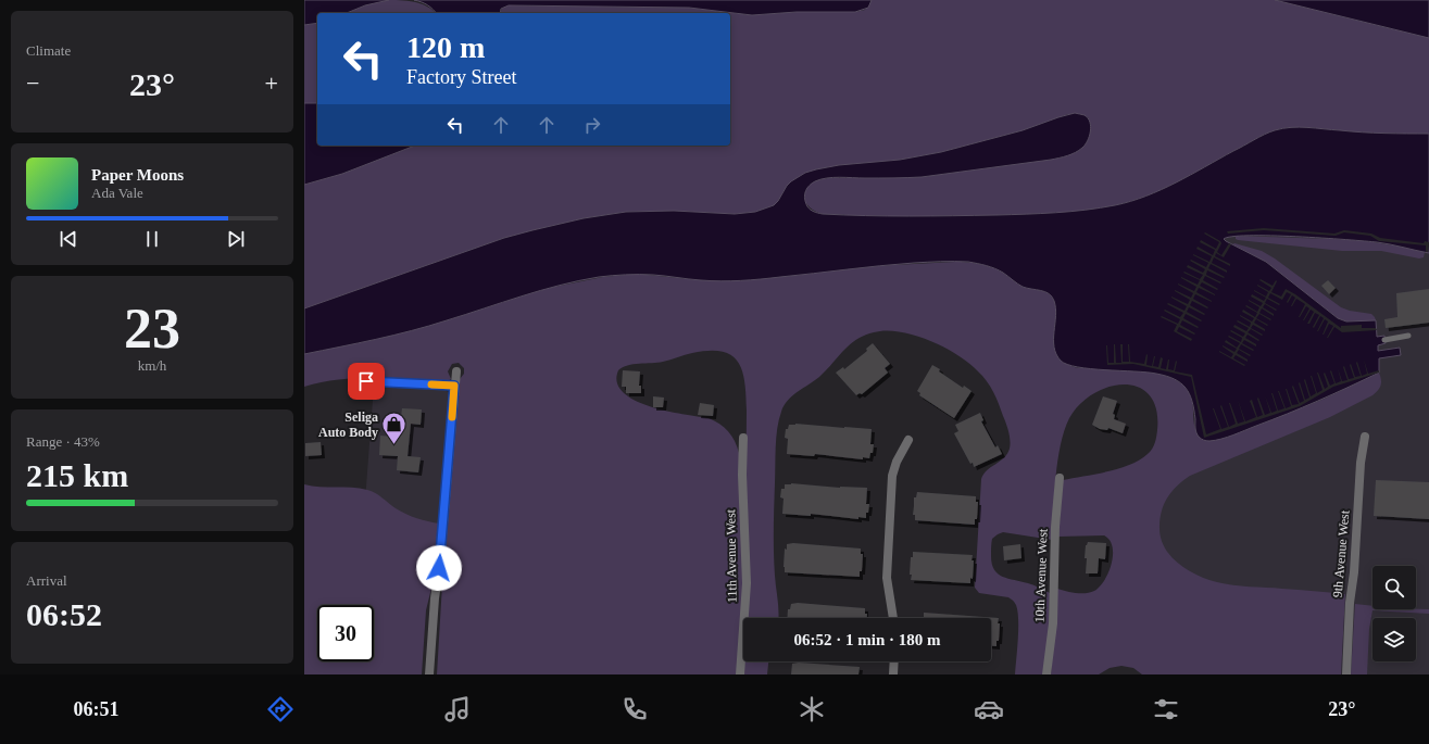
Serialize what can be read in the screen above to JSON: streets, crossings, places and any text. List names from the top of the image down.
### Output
{
  "streets": {
    "street": ["9th Avenue West", "11th Avenue West", "10th Avenue West"]
  },
  "places": {
    "shop": ["Seliga Auto Body"]
  },
  "page": {
    "tile": [
      "Climate",
      ["23", "km/h"],
      ["Range · 43%", "215 km"],
      ["Arrival", "06:52"]
    ],
    "turn": ["120 m", "Factory Street"],
    "heat": ["−", "23°", "+"],
    "song": ["Paper Moons", "Ada Vale"],
    "limit": "30",
    "trip": "06:52 · 1 min · 180 m",
    "tabs": ["06:51", "23°"]
  }
}
